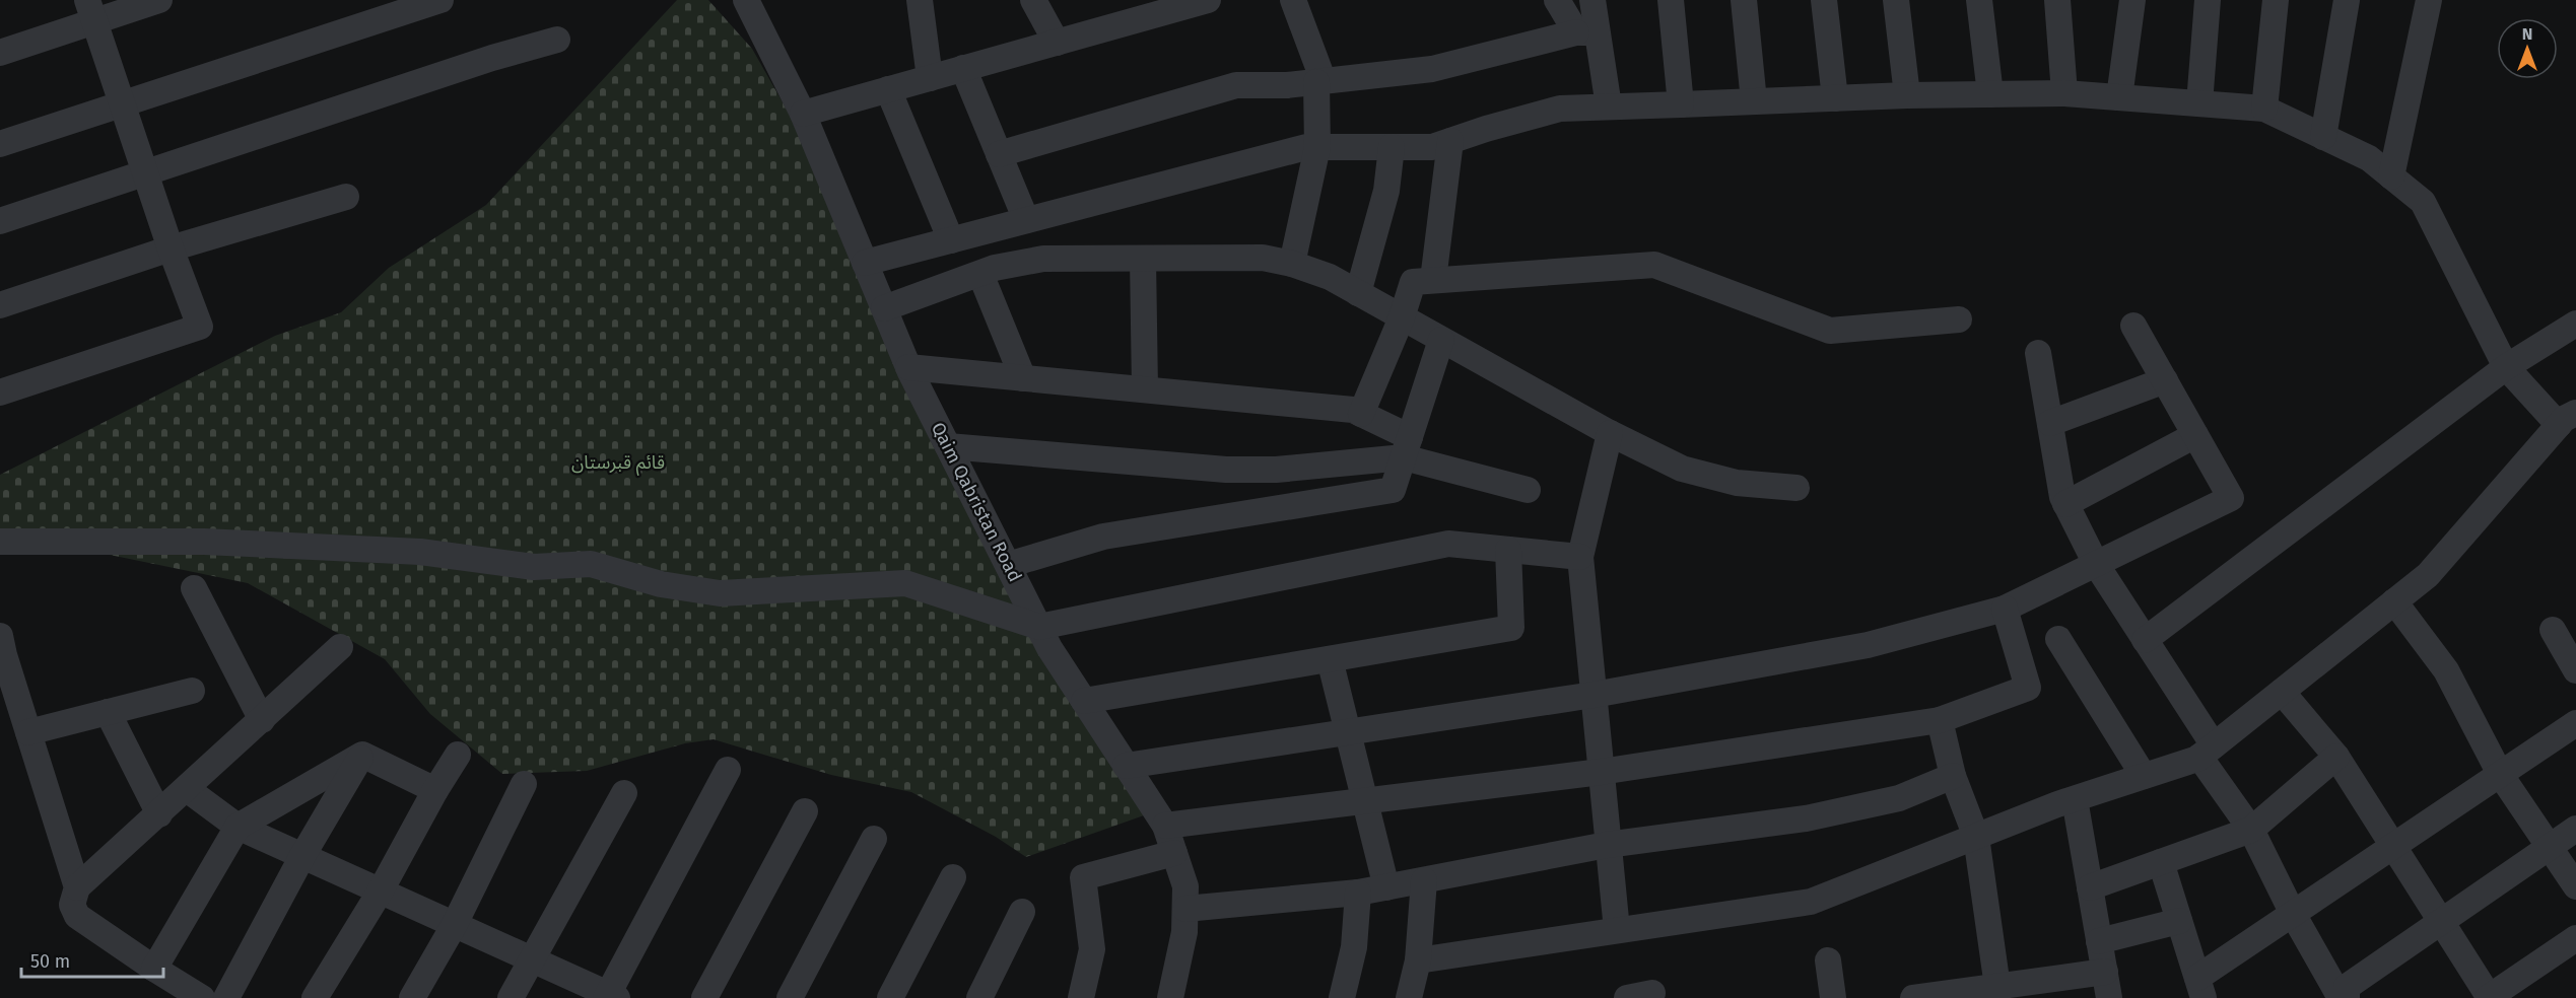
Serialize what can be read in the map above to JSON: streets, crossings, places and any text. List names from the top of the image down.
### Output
{
  "streets": {
    "street": ["Qaim Qabristan Road"]
  },
  "parks": ["قائم قبرستان"],
  "scale_bar": "50 m",
  "north": "top"
}
